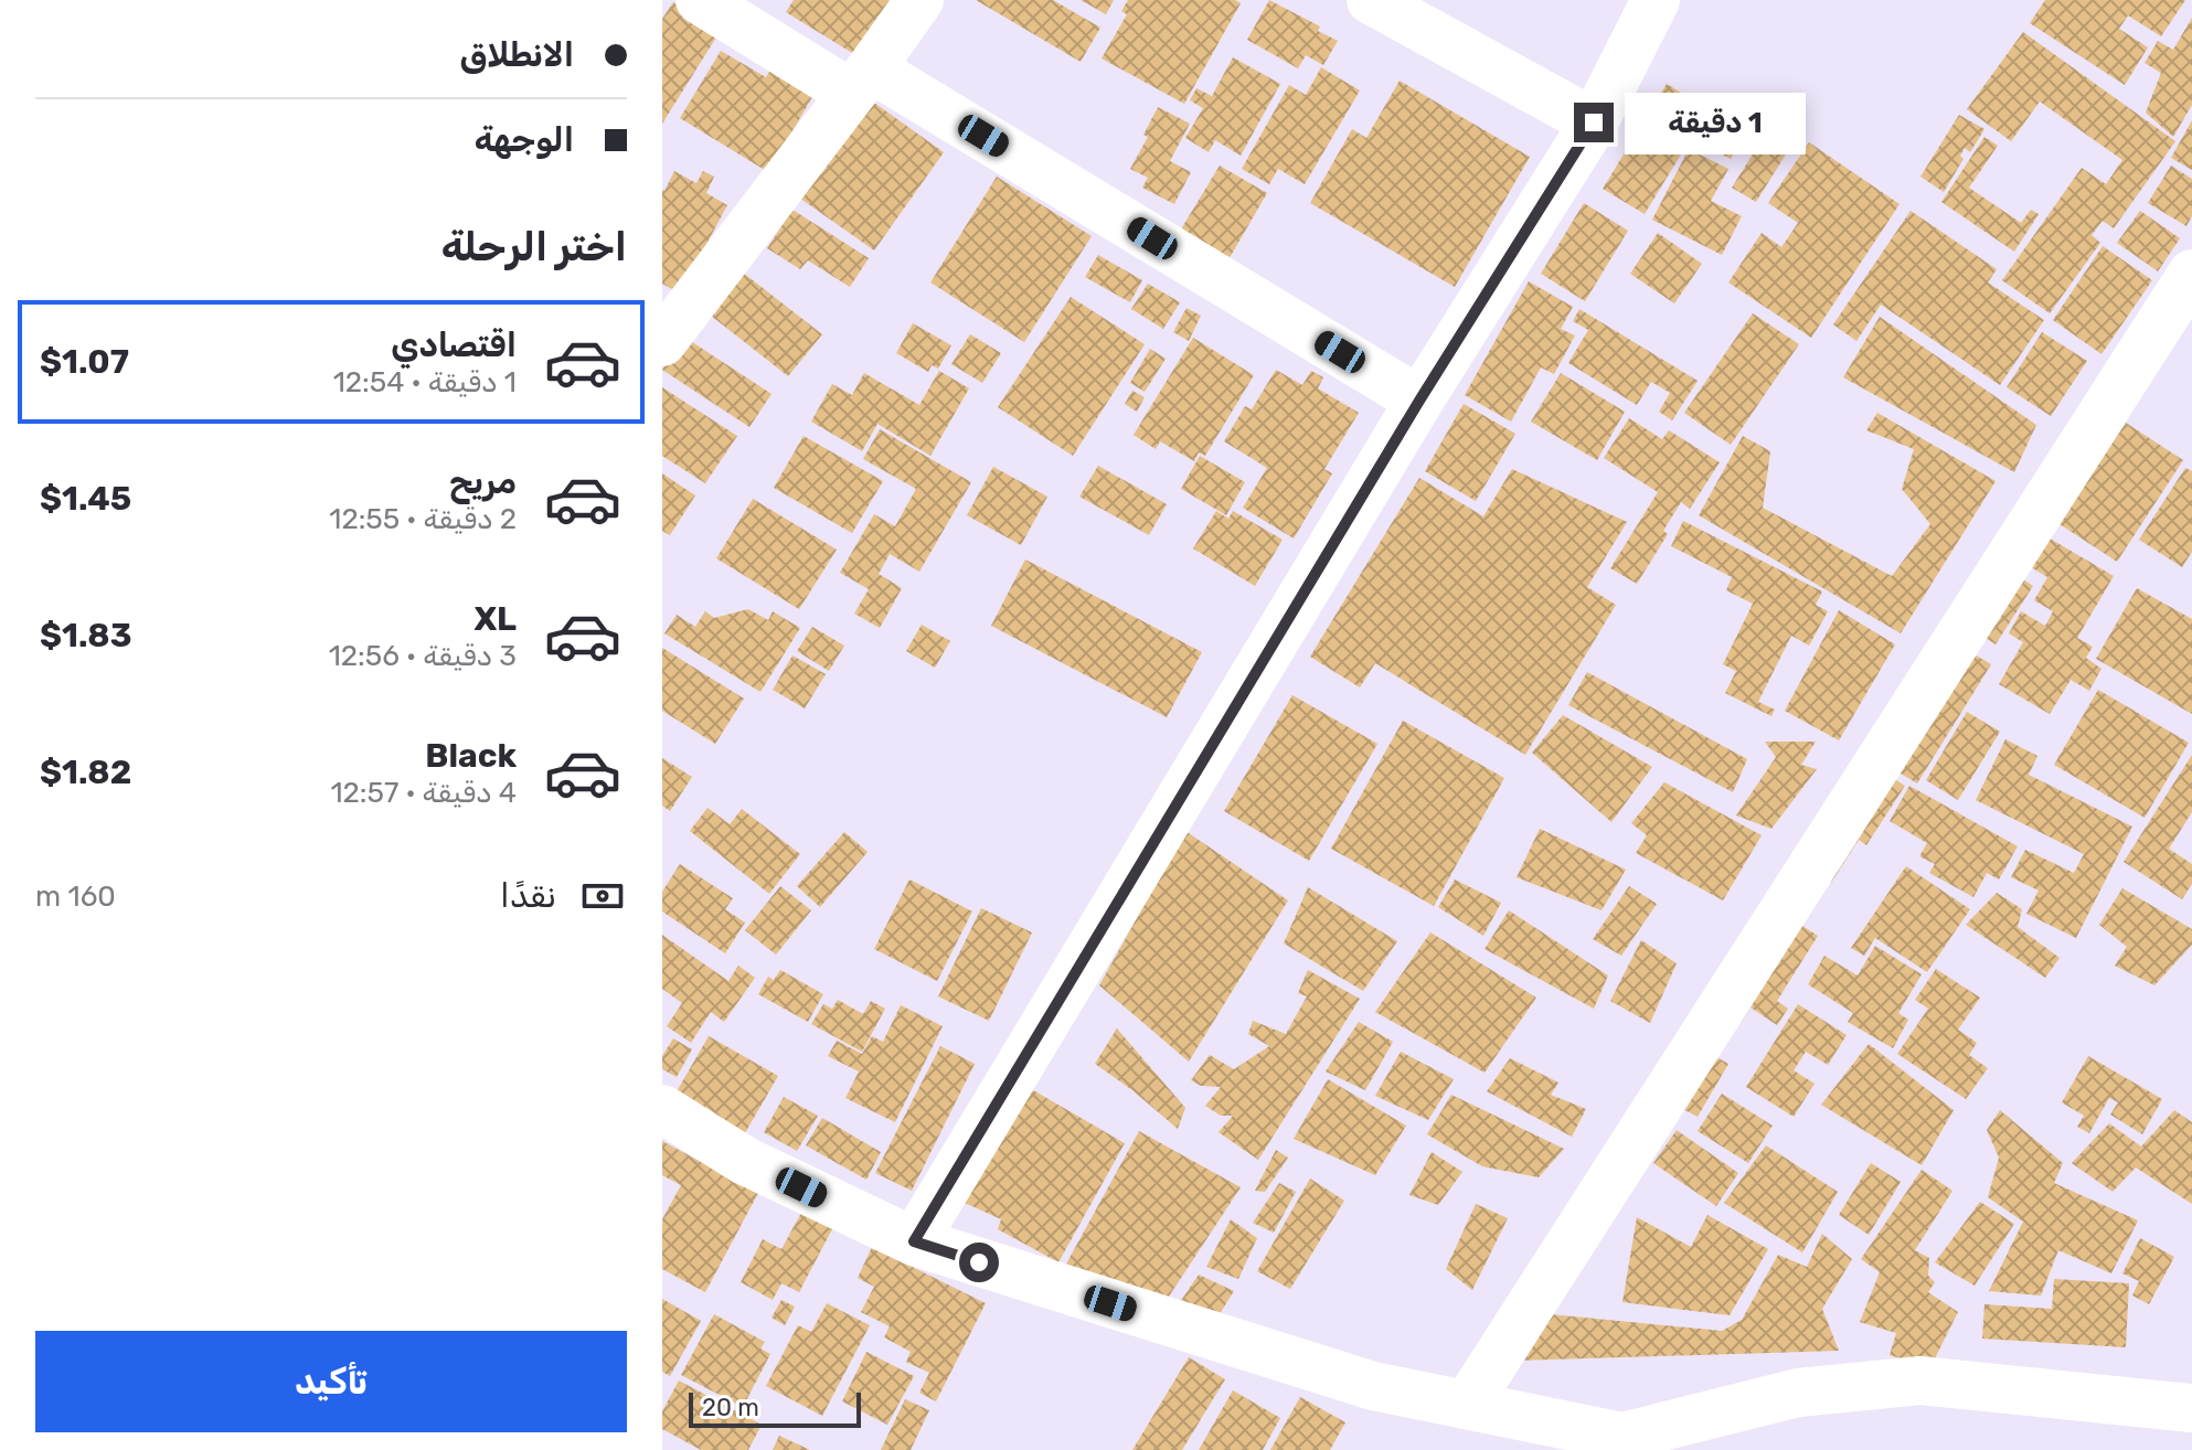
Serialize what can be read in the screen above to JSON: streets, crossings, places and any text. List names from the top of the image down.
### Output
{
  "scale_bar": "20 m",
  "page": {
    "banner": ["الانطلاق", "الوجهة"],
    "bubble": "1 دقيقة",
    "heading": "اختر الرحلة",
    "list": [
      {
        "name": "اقتصادي",
        "note": "1 دقيقة · 12:54",
        "value": "$1.07"
      },
      {
        "name": "مريح",
        "note": "2 دقيقة · 12:55",
        "value": "$1.45"
      },
      {
        "name": "XL",
        "note": "3 دقيقة · 12:56",
        "value": "$1.83"
      },
      {
        "name": "Black",
        "note": "4 دقيقة · 12:57",
        "value": "$1.82"
      }
    ],
    "pay": ["نقدًا", "160 m"],
    "buttons": "تأكيد",
    "scale": "20 m"
  }
}
